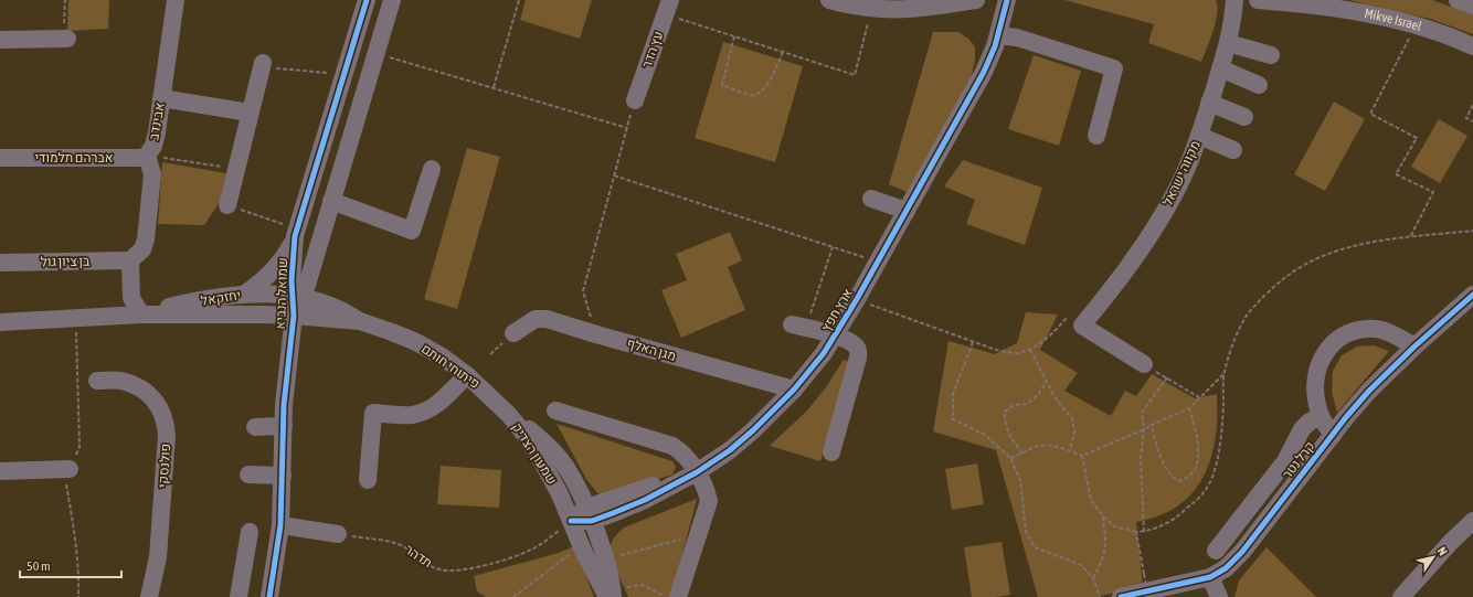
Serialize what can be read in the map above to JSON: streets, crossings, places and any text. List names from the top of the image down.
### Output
{
  "streets": {
    "street": [
      "Mikve Israel",
      "עץ הדר",
      "אבינדב",
      "אברהם תלמודי",
      "מקווה ישראל",
      "בן ציון גול",
      "שמואל הנביא",
      "יחזקאל",
      "ארץ חפץ",
      "מגן האלף",
      "פיתוחי חותם",
      "שמעון הצדיק",
      "קרל נטר",
      "פולנסקי"
    ],
    "path": ["תדהר"]
  },
  "crossings": [
    ["אבינדב", "אברהם תלמודי"],
    ["אבינדב", "בן ציון גול"],
    ["שמואל הנביא", "יחזקאל"],
    ["שמואל הנביא", "פיתוחי חותם"],
    ["יחזקאל", "פיתוחי חותם"],
    ["ארץ חפץ", "מגן האלף"],
    ["ארץ חפץ", "שמעון הצדיק"],
    ["ארץ חפץ", "תדהר"],
    ["פיתוחי חותם", "שמעון הצדיק"],
    ["שמעון הצדיק", "תדהר"]
  ],
  "scale_bar": "50 m",
  "north": "top right"
}
